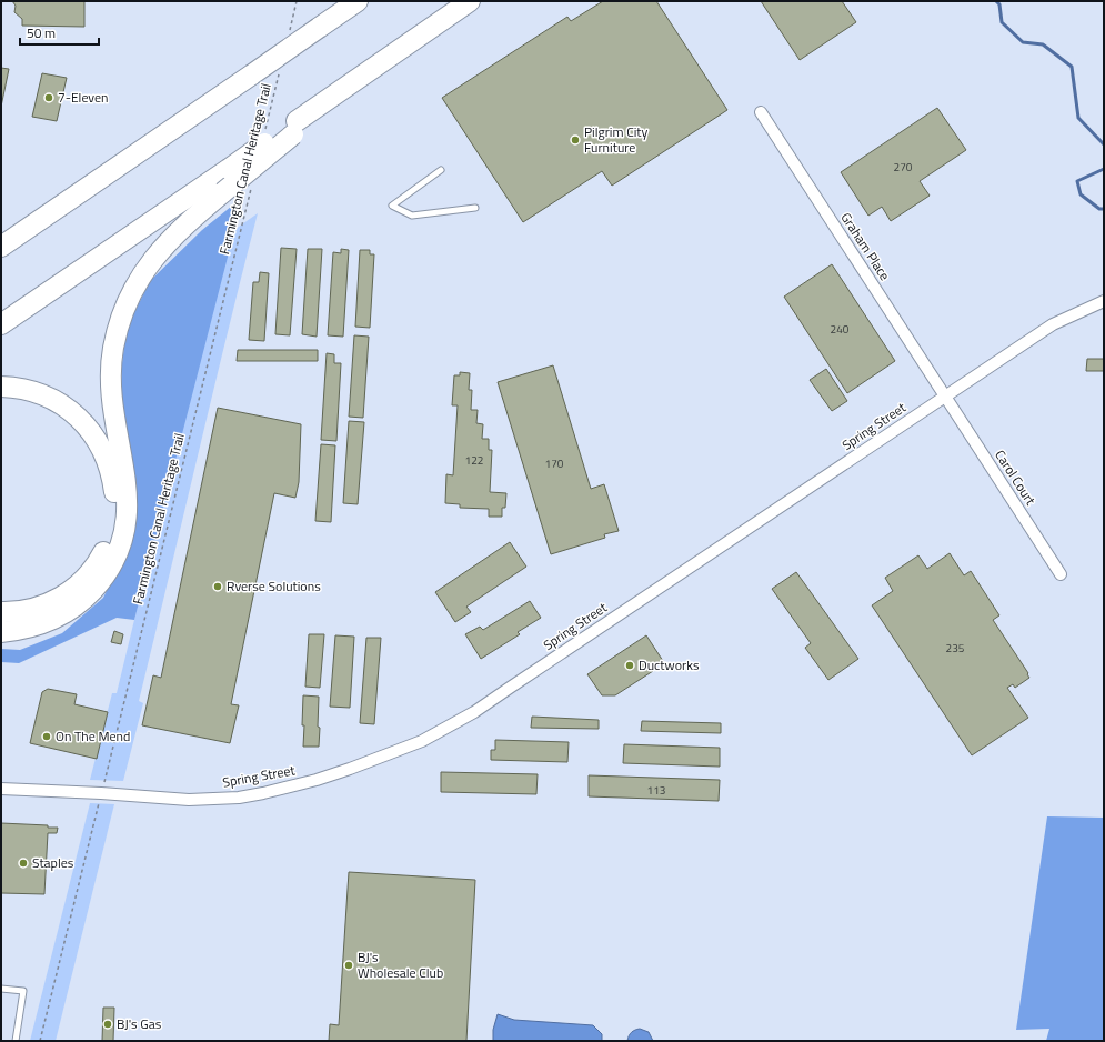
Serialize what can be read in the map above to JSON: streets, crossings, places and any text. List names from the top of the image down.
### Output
{
  "streets": {
    "street": ["Graham Place", "Spring Street", "Carol Court"],
    "path": ["Farmington Canal Heritage Trail"]
  },
  "crossings": [
    ["Farmington Canal Heritage Trail", "Spring Street"],
    ["Graham Place", "Spring Street"],
    ["Graham Place", "Carol Court"],
    ["Spring Street", "Carol Court"]
  ],
  "places": [
    "7-Eleven",
    "Pilgrim City Furniture",
    "Rverse Solutions",
    "Ductworks",
    "On The Mend",
    "Staples",
    "BJ's Wholesale Club",
    "BJ's Gas"
  ],
  "house_numbers": [
    "270",
    "240",
    "122",
    "170",
    "235",
    "113"
  ],
  "scale_bar": "50 m"
}
